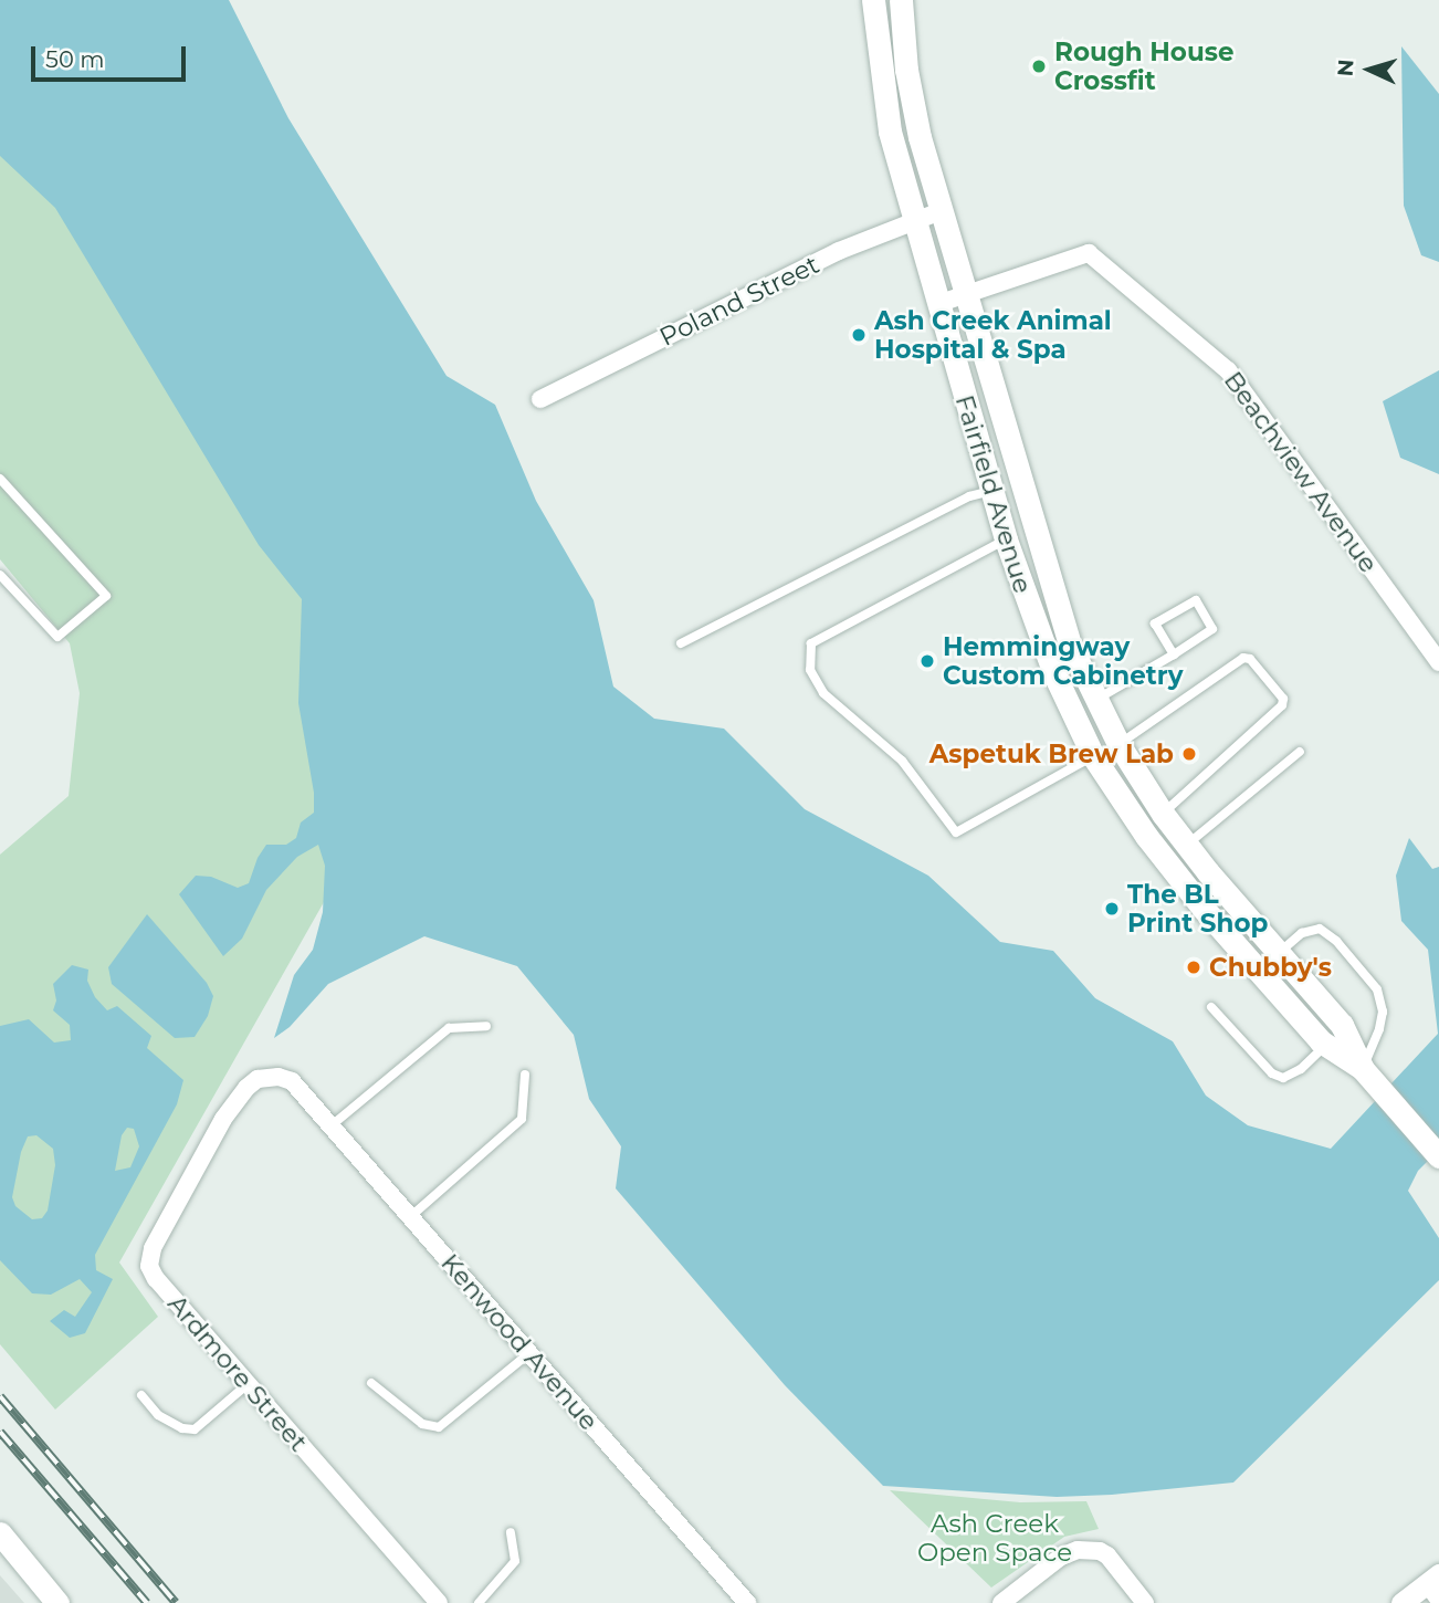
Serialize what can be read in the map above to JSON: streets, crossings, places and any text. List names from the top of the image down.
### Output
{
  "streets": {
    "main road": ["Fairfield Avenue"],
    "street": [
      "Poland Street",
      "Beachview Avenue",
      "Kenwood Avenue",
      "Ardmore Street"
    ]
  },
  "crossings": [
    ["Poland Street", "Fairfield Avenue"],
    ["Beachview Avenue", "Fairfield Avenue"],
    ["Kenwood Avenue", "Ardmore Street"]
  ],
  "parks": ["Ash Creek Open Space"],
  "places": [
    "Rough House Crossfit",
    "Ash Creek Animal Hospital & Spa",
    "Hemmingway Custom Cabinetry",
    "Aspetuk Brew Lab",
    "The BL Print Shop",
    "Chubby's"
  ],
  "scale_bar": "50 m",
  "north": "left"
}
